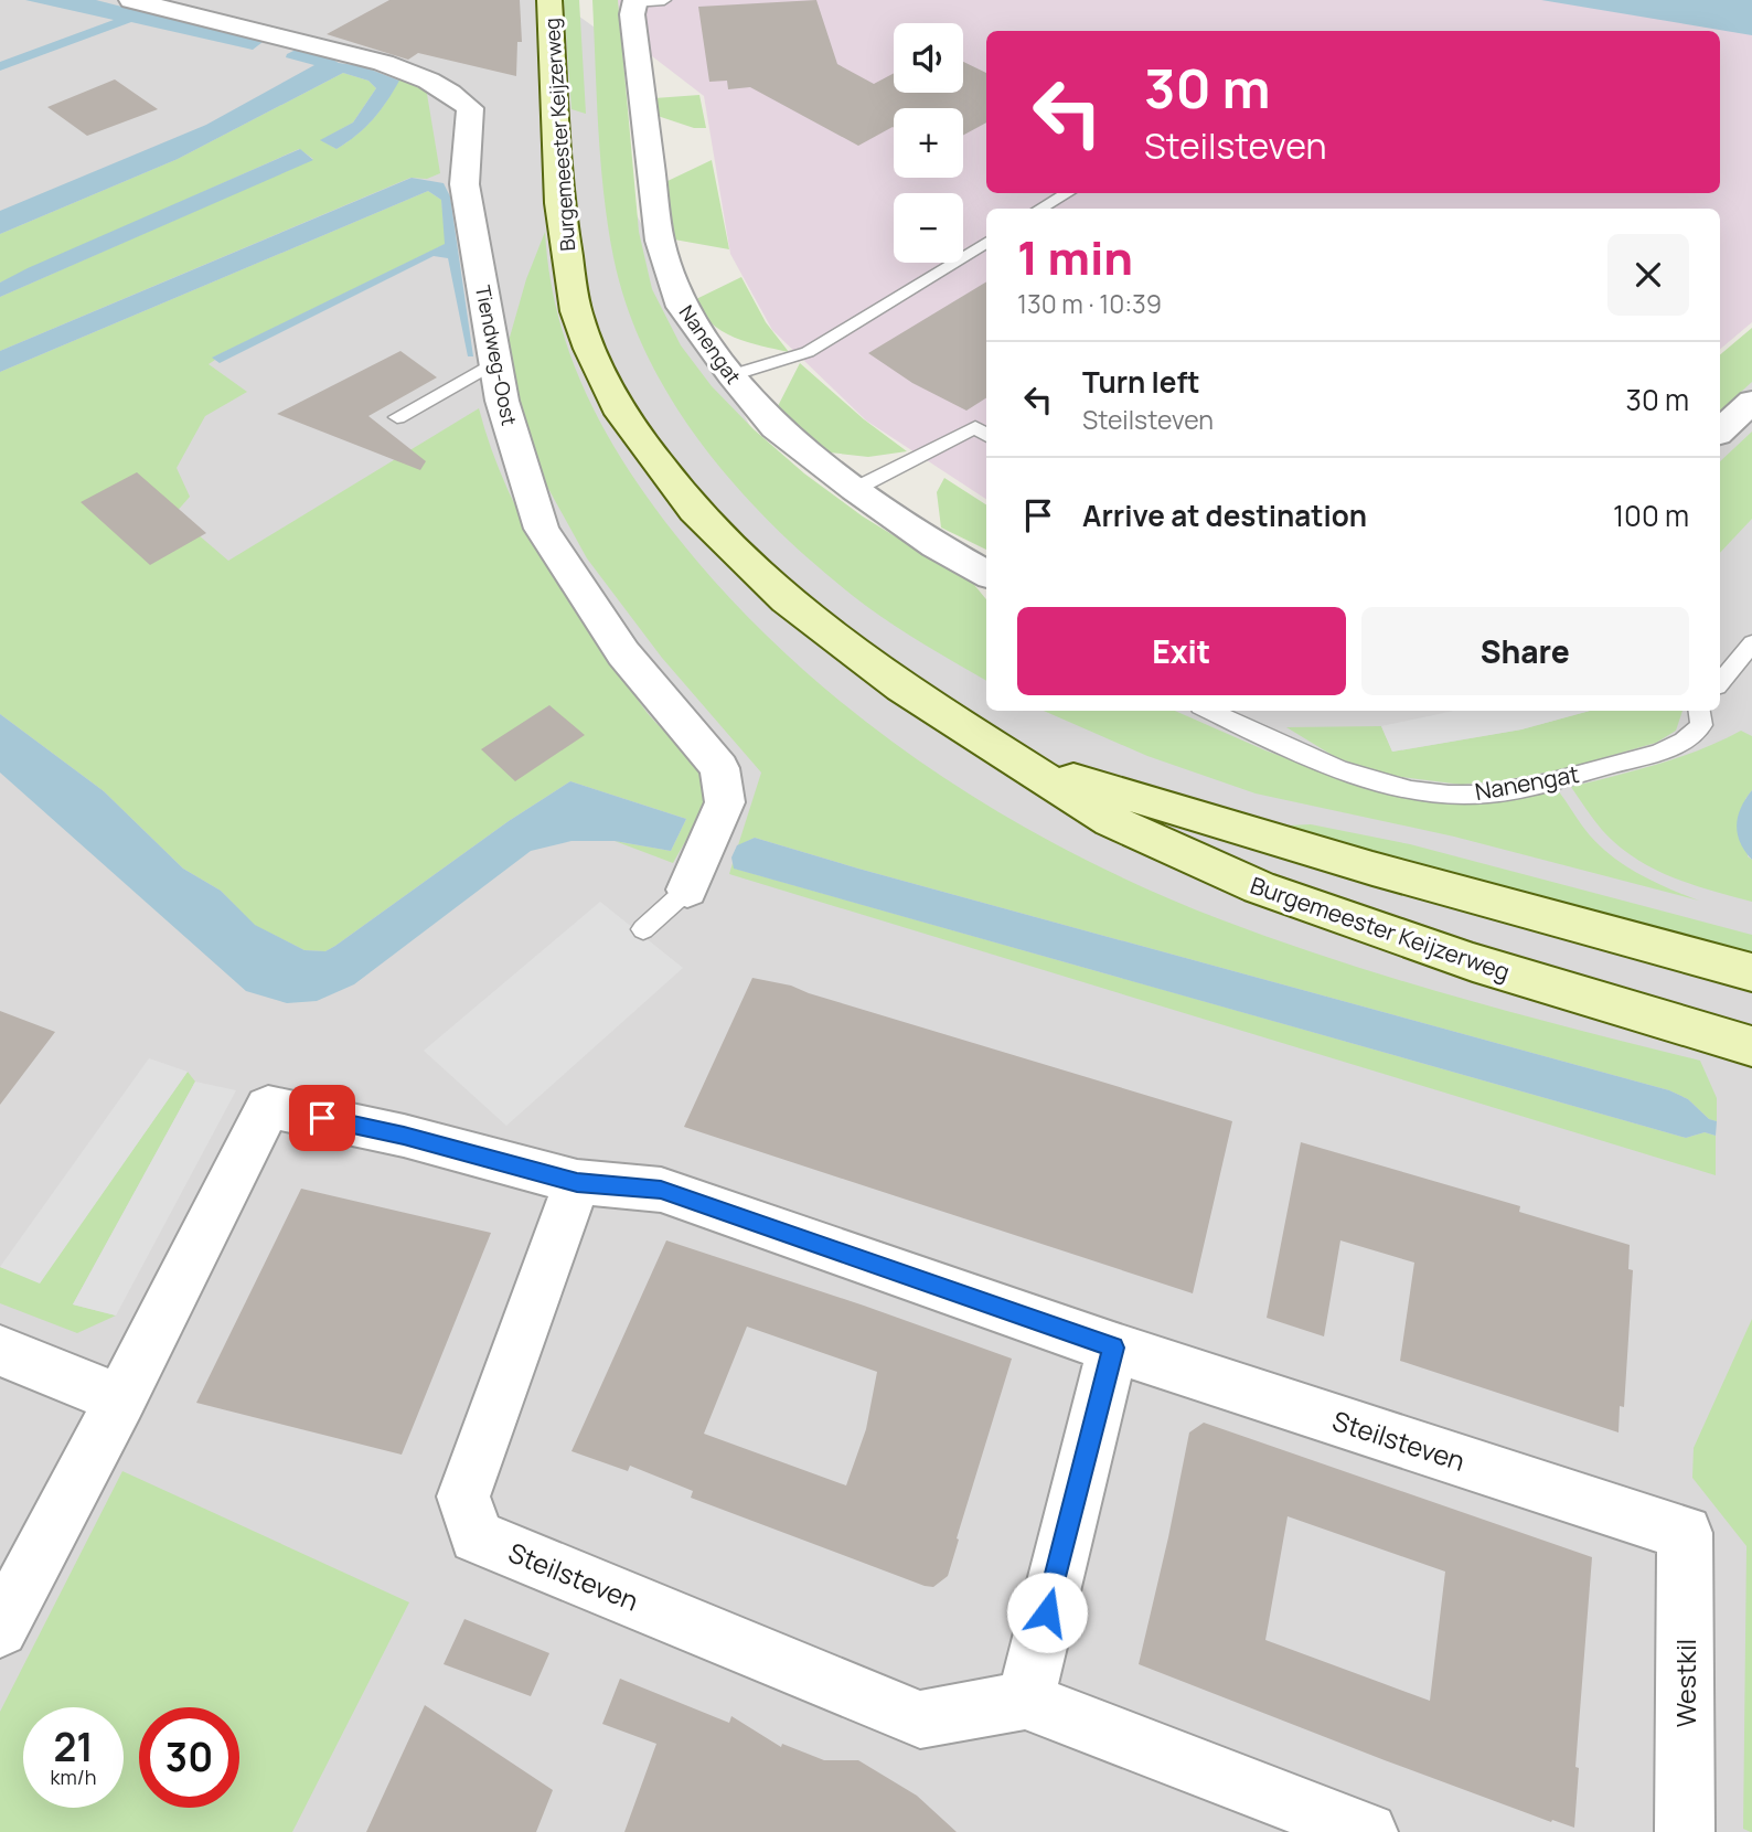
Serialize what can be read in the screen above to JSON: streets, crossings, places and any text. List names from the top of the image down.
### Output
{
  "streets": {
    "street": [
      "Burgemeester Keijzerweg",
      "Nanengat",
      "Tiendweg-Oost",
      "Steilsteven",
      "Westkil"
    ]
  },
  "crossings": [
    ["Steilsteven", "Westkil"]
  ],
  "page": {
    "map_buttons": ["+", "−"],
    "turn": ["30 m", "Steilsteven"],
    "heading": ["1 min", "130 m · 10:39"],
    "list": [
      {
        "name": "Turn left",
        "note": "Steilsteven",
        "value": "30 m"
      },
      {
        "name": "Arrive at destination",
        "value": "100 m"
      }
    ],
    "buttons": ["Exit", "Share"],
    "speed": "21 km/h",
    "limit": "30"
  }
}
